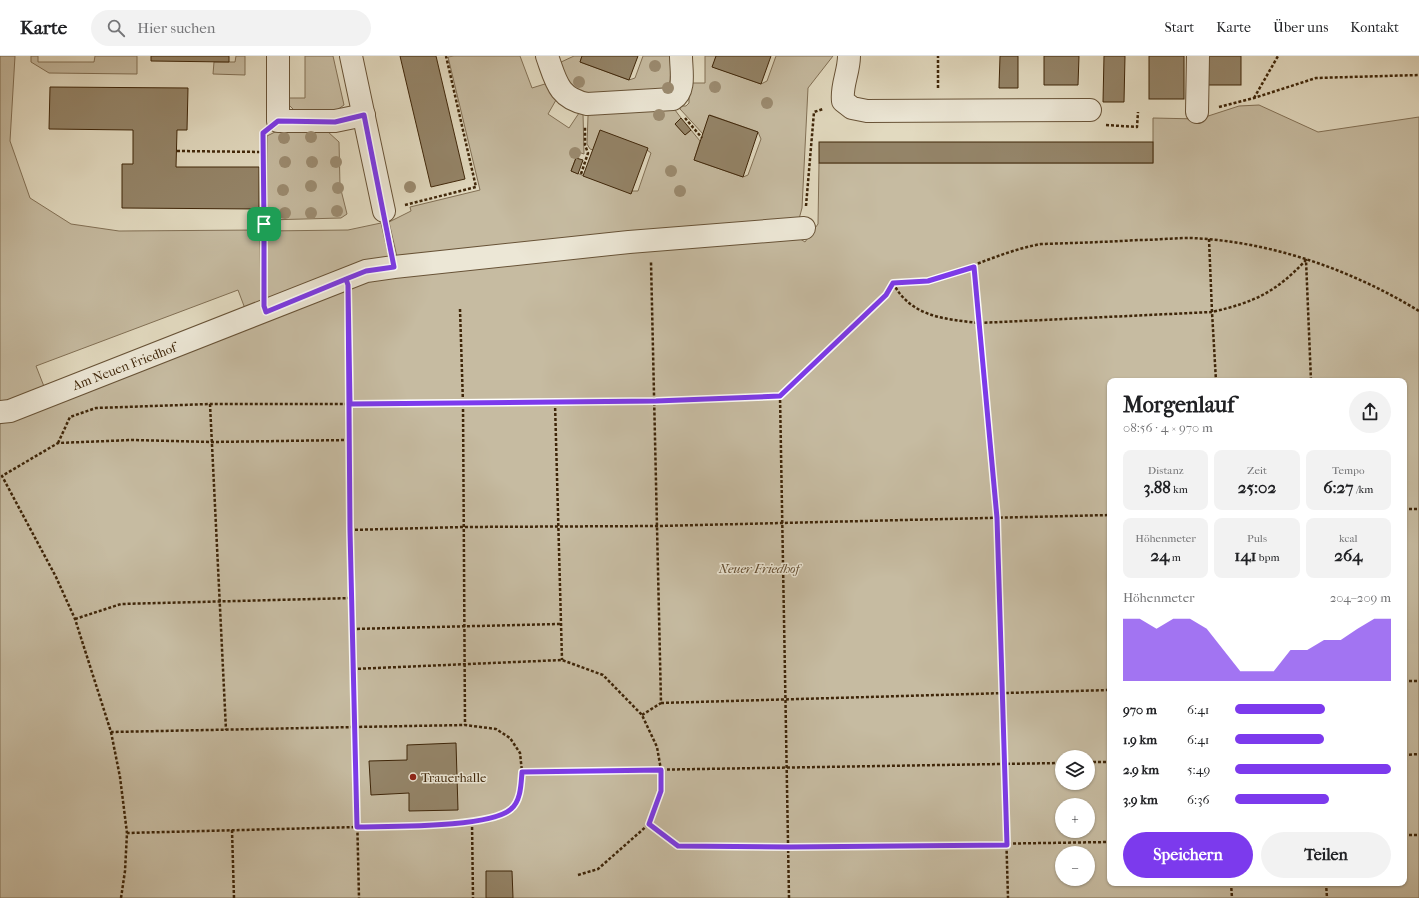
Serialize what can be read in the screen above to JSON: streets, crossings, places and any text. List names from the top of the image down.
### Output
{
  "streets": {
    "street": ["Am Neuen Friedhof"]
  },
  "parks": ["Neuer Friedhof"],
  "places": ["Trauerhalle"],
  "page": {
    "header": "Karte",
    "search": "Hier suchen",
    "nav": [
      "Start",
      "Karte",
      "Über uns",
      "Kontakt"
    ],
    "heading": ["Morgenlauf", "08:56 · 4 × 970 m"],
    "stats": [
      ["Distanz", "3.88 km"],
      ["Zeit", "25:02"],
      ["Tempo", "6:27 /km"],
      ["Höhenmeter", "24 m"],
      ["Puls", "141 bpm"],
      ["kcal", "264"]
    ],
    "chart": ["Höhenmeter", "204–209 m"],
    "list": [
      {
        "name": "970 m",
        "note": "6:41"
      },
      {
        "name": "1.9 km",
        "note": "6:41"
      },
      {
        "name": "2.9 km",
        "note": "5:49"
      },
      {
        "name": "3.9 km",
        "note": "6:36"
      }
    ],
    "map_buttons": ["+", "−"],
    "buttons": ["Speichern", "Teilen"]
  }
}
